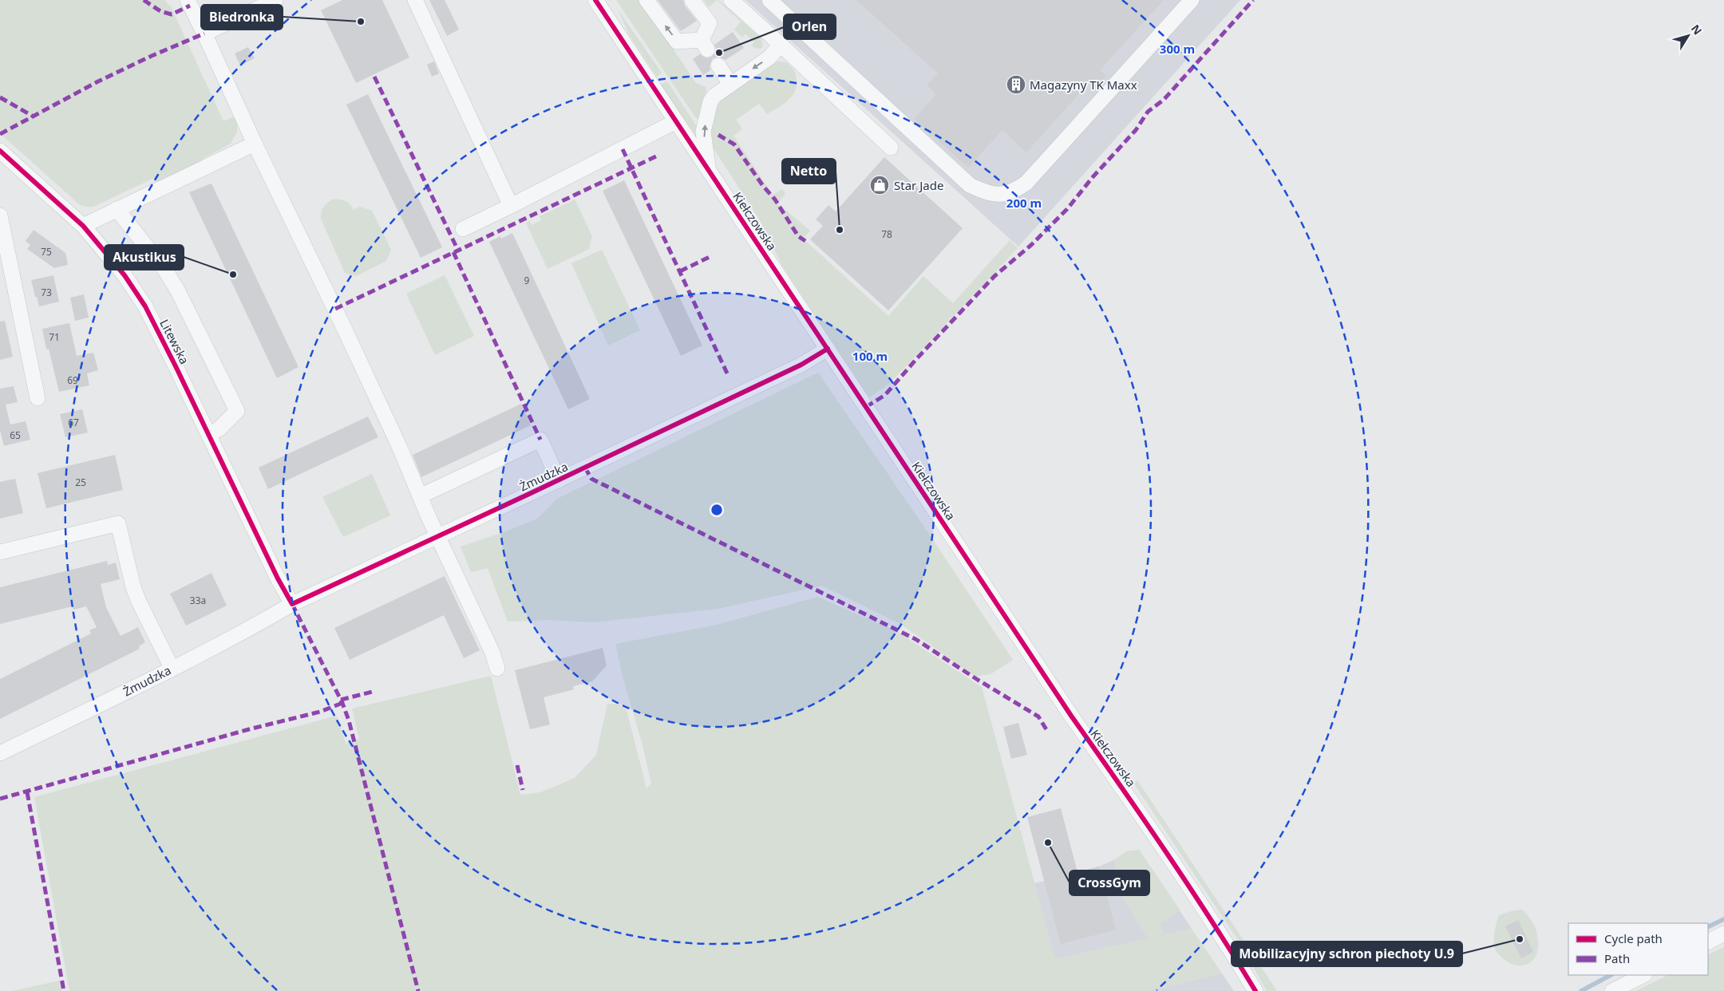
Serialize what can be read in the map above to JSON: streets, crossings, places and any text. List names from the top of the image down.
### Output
{
  "streets": {
    "street": ["Kiełczowska", "Litewska", "Żmudzka"]
  },
  "crossings": [
    ["Kiełczowska", "Żmudzka"],
    ["Litewska", "Żmudzka"]
  ],
  "places": {
    "other": [
      "Biedronka",
      "Orlen",
      "Netto",
      "Akustikus",
      "CrossGym",
      "Mobilizacyjny schron piechoty U.9"
    ],
    "building": ["Magazyny TK Maxx"],
    "shop": ["Star Jade"]
  },
  "house_numbers": [
    "78",
    "75",
    "9",
    "73",
    "71",
    "69",
    "67",
    "65",
    "25",
    "33a"
  ],
  "legend": ["Cycle path", "Path"],
  "north": "top right",
  "rings": ["300 m", "200 m", "100 m"]
}
